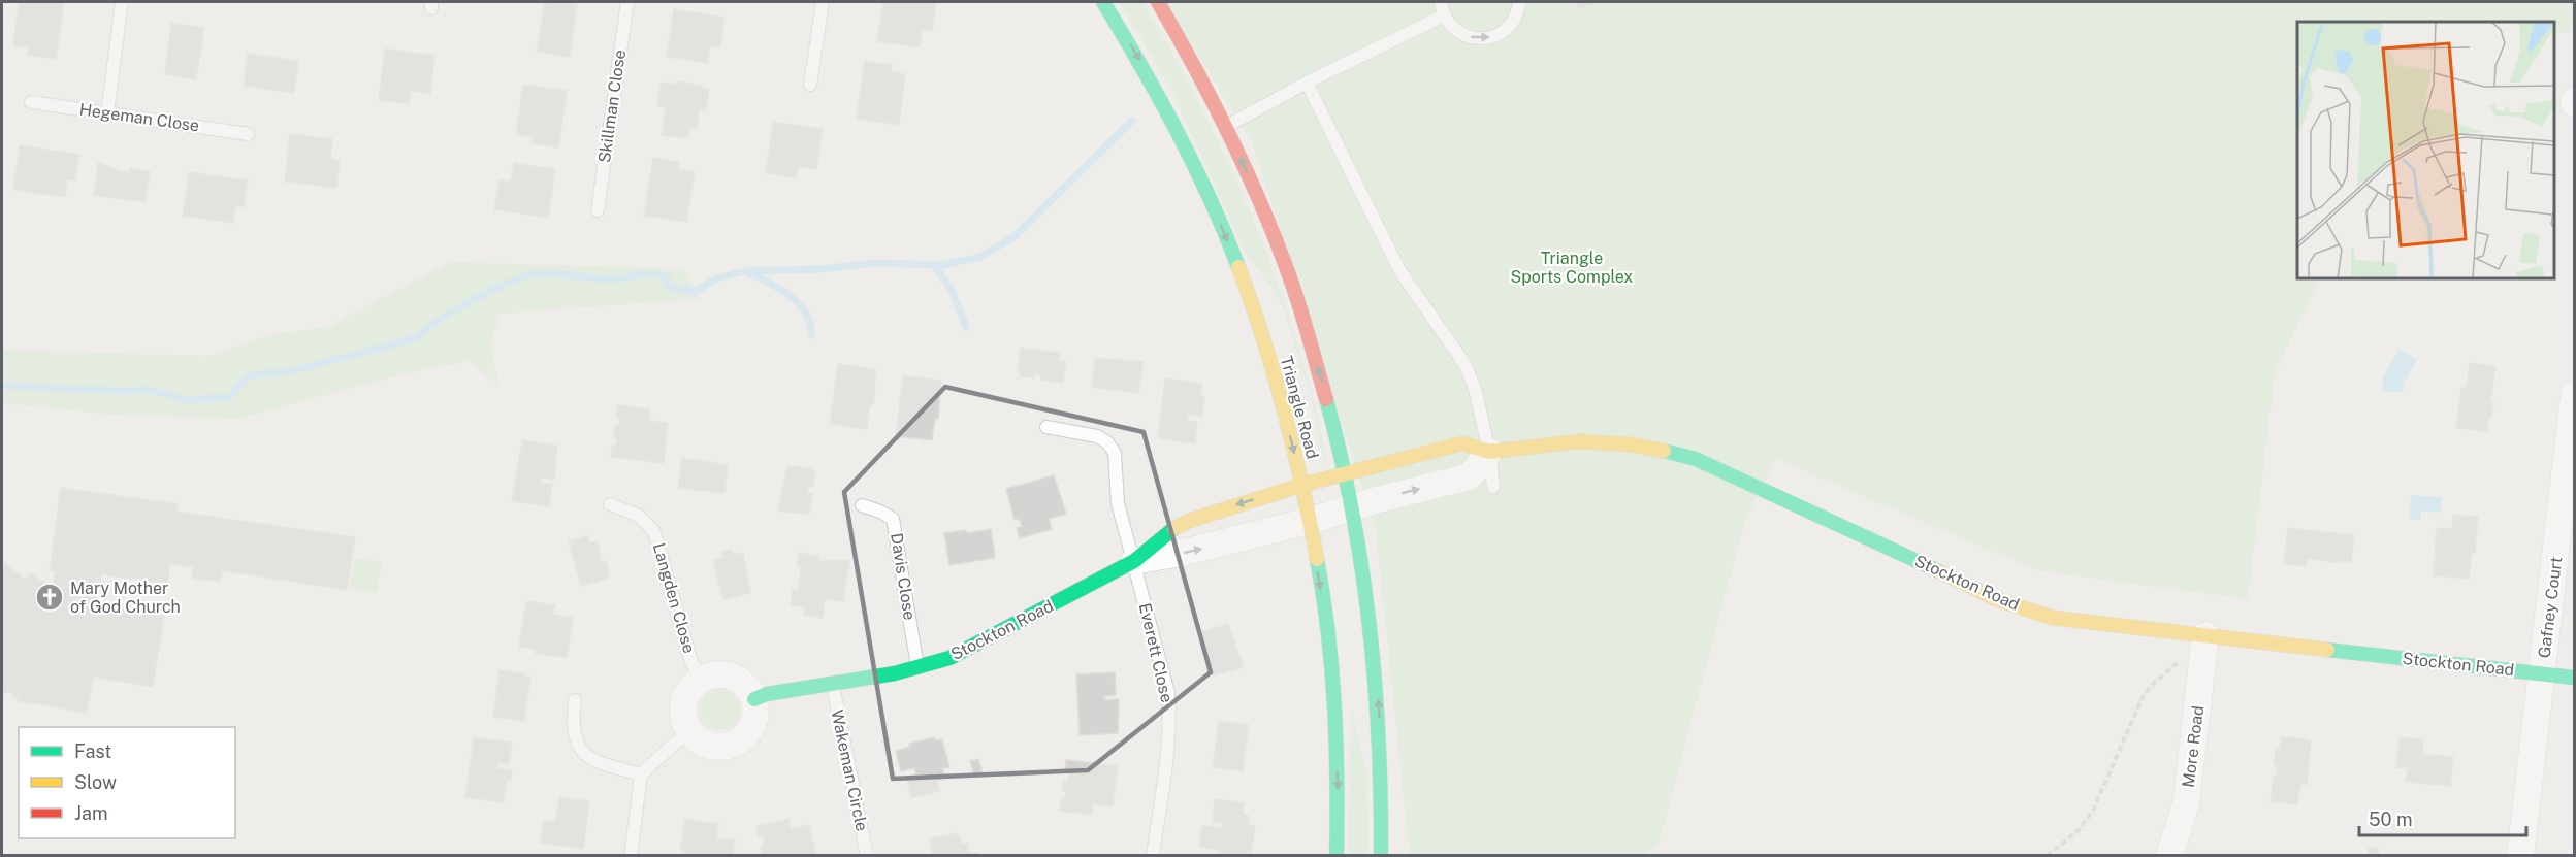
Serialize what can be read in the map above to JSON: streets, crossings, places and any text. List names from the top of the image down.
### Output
{
  "streets": {
    "street": [
      "Triangle Road",
      "Stockton Road",
      "Gafney Court",
      "More Road"
    ],
    "lane": [
      "Skillman Close",
      "Hegeman Close",
      "Davis Close",
      "Langden Close",
      "Everett Close",
      "Wakeman Circle"
    ]
  },
  "crossings": [
    ["Triangle Road", "Stockton Road"],
    ["Davis Close", "Stockton Road"],
    ["Stockton Road", "Langden Close"],
    ["Stockton Road", "Gafney Court"],
    ["Stockton Road", "Everett Close"],
    ["Stockton Road", "More Road"],
    ["Stockton Road", "Wakeman Circle"]
  ],
  "parks": ["Triangle Sports Complex"],
  "places": {
    "church": ["Mary Mother of God Church"]
  },
  "legend": ["Fast", "Slow", "Jam"],
  "scale_bar": "50 m"
}
